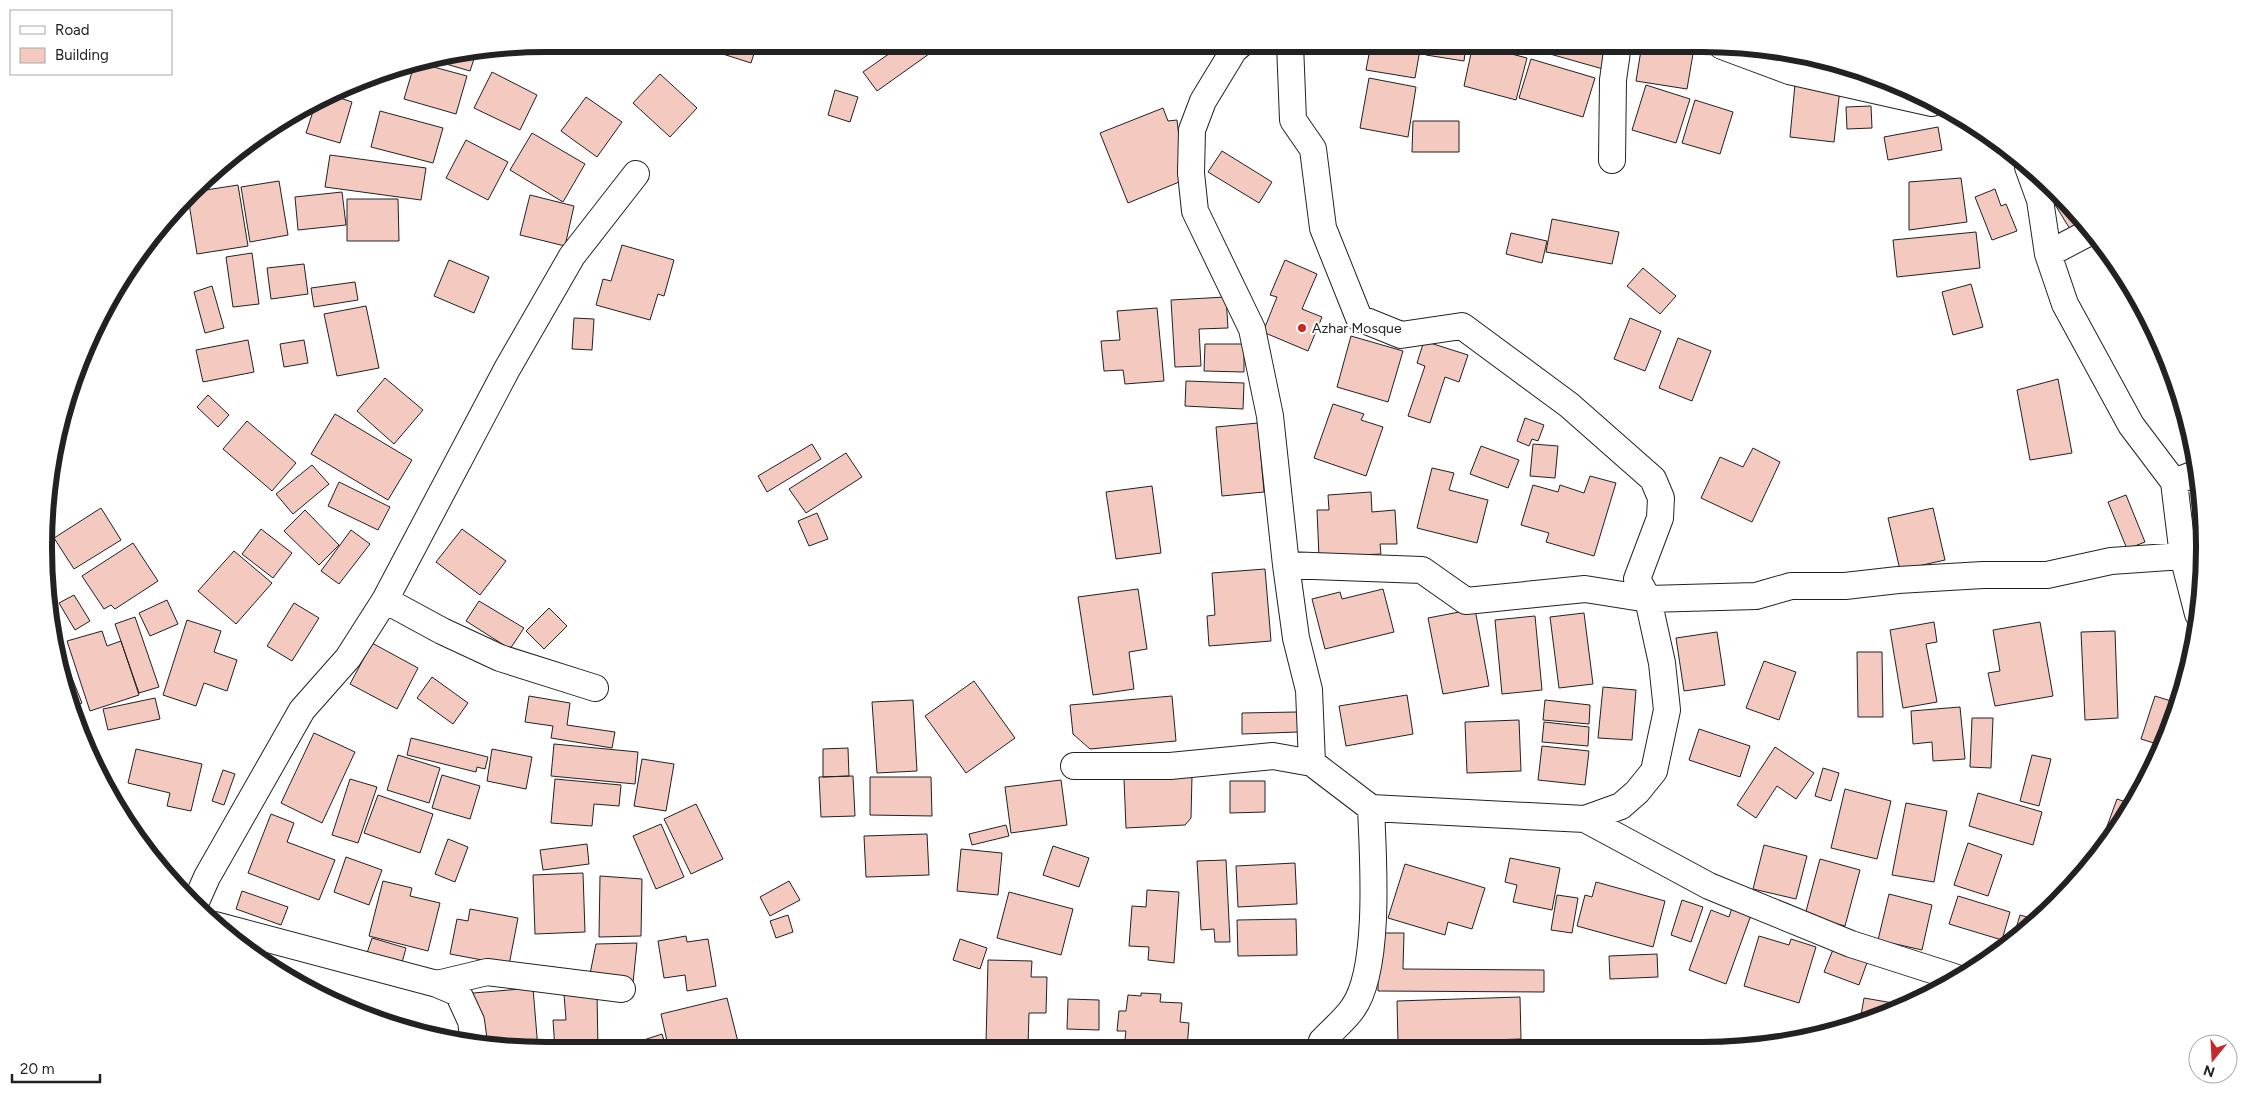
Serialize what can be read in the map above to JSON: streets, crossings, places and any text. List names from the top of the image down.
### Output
{
  "places": ["Azhar Mosque"],
  "legend": ["Road", "Building"],
  "scale_bar": "20 m",
  "north": "bottom"
}
